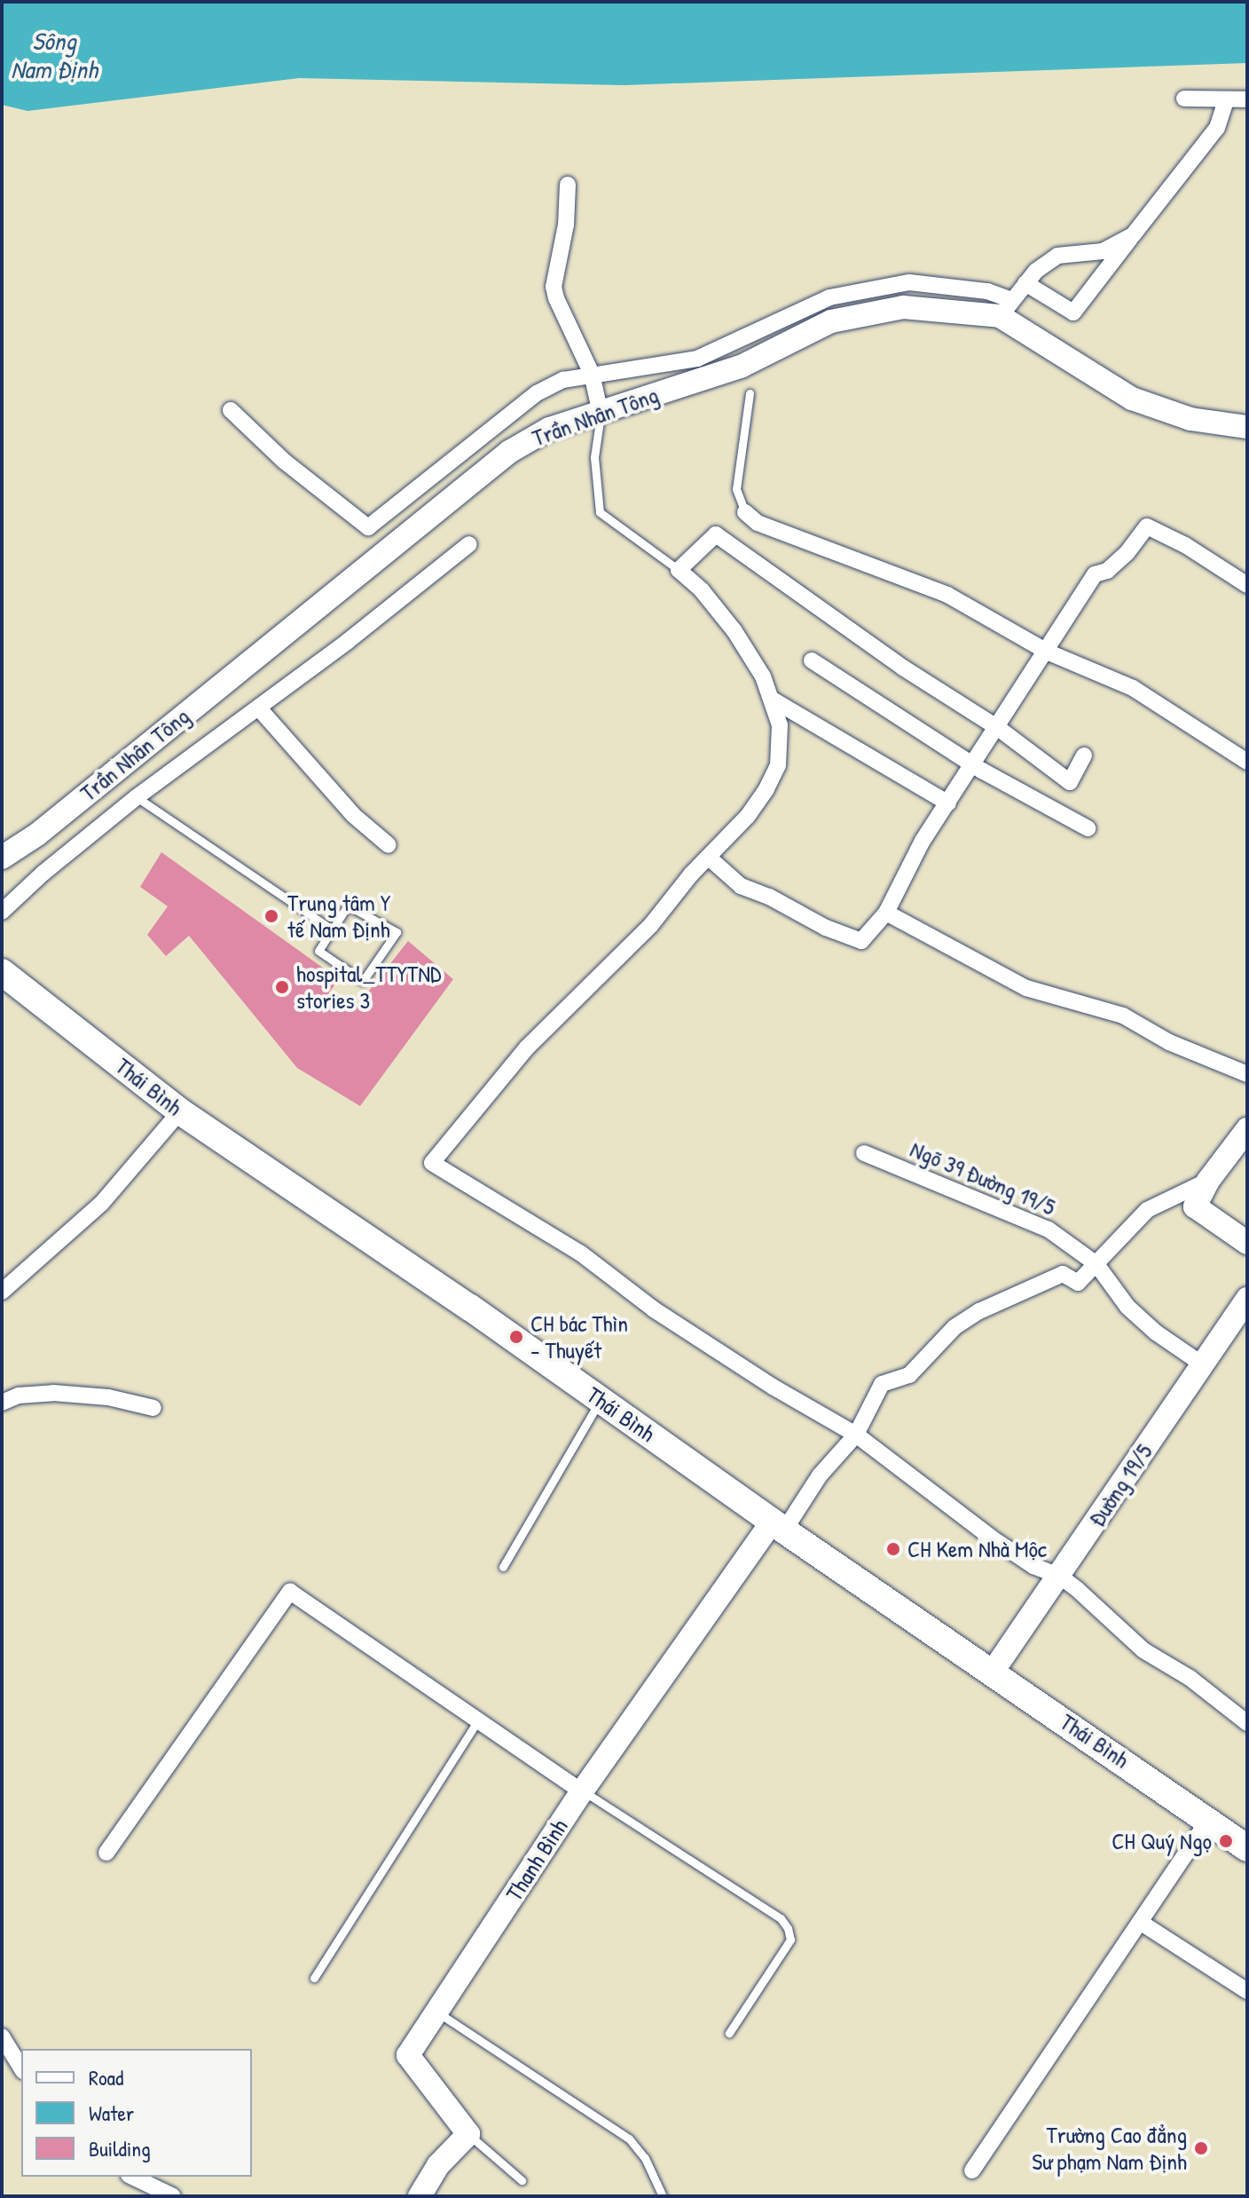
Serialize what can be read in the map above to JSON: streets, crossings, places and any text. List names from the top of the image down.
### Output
{
  "streets": {
    "main road": ["Thái Bình"],
    "street": [
      "Trần Nhân Tông",
      "Ngõ 39 Đường 19/5",
      "Đường 19/5",
      "Thanh Bình"
    ]
  },
  "crossings": [
    ["Thái Bình", "Đường 19/5"],
    ["Thái Bình", "Thanh Bình"],
    ["Ngõ 39 Đường 19/5", "Đường 19/5"]
  ],
  "water": ["Sông Nam Định"],
  "places": [
    "Trung tâm Y tế Nam Định",
    "hospital_TTYTND stories 3",
    "CH bác Thìn - Thuyết",
    "CH Kem Nhà Mộc",
    "CH Quý Ngọ",
    "Trường Cao đẳng Sư phạm Nam Định"
  ],
  "legend": ["Road", "Water", "Building"]
}
